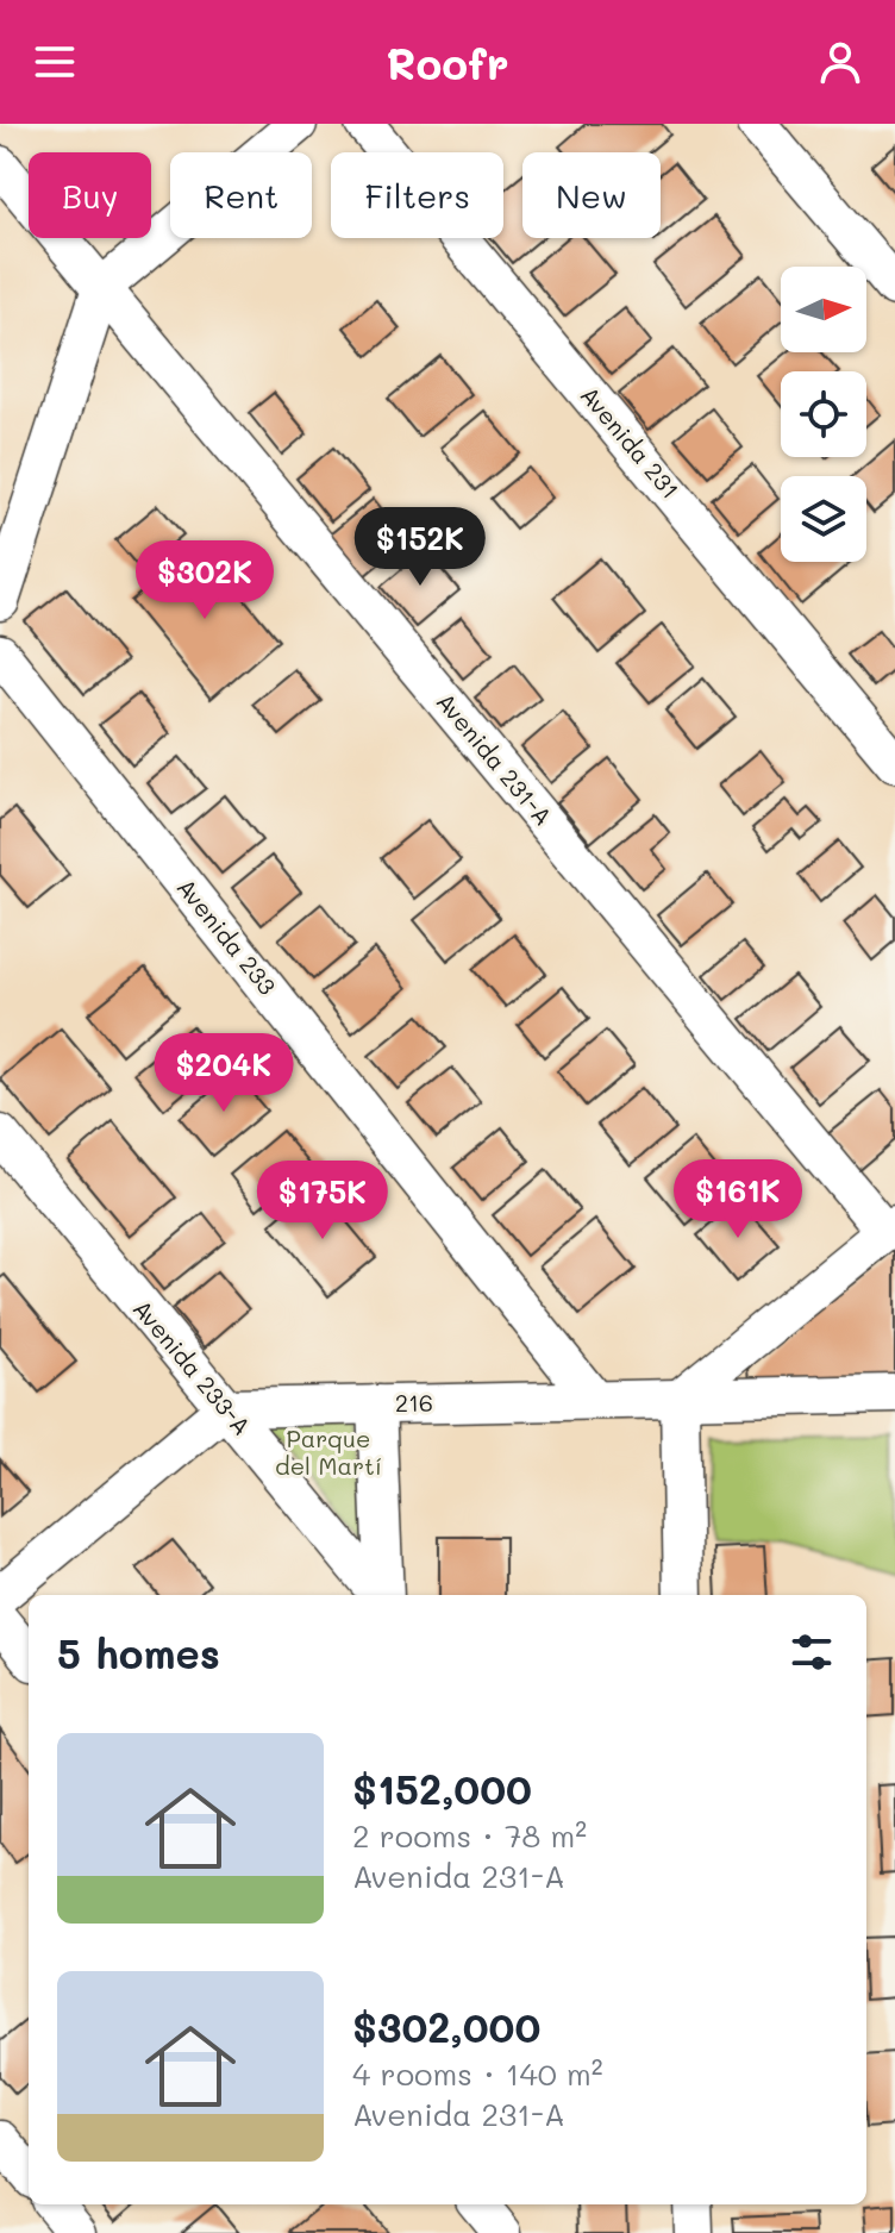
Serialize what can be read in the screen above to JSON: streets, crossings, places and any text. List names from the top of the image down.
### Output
{
  "streets": {
    "street": [
      "Avenida 231",
      "Avenida 231-A",
      "Avenida 233",
      "Avenida 233-A",
      "216"
    ]
  },
  "crossings": [
    ["Avenida 233", "216"],
    ["Avenida 233-A", "216"]
  ],
  "parks": ["Parque del Martí"],
  "north": "right",
  "page": {
    "header": "Roofr",
    "chip": [
      "Buy",
      "Rent",
      "Filters",
      "New"
    ],
    "price": [
      "$152K",
      "$302K",
      "$204K",
      "$161K",
      "$175K"
    ],
    "heading": "5 homes",
    "list": [
      {
        "name": "$152,000",
        "note": "2 rooms · 78 m² · Avenida 231-A"
      },
      {
        "name": "$302,000",
        "note": "4 rooms · 140 m² · Avenida 231-A"
      }
    ]
  }
}
